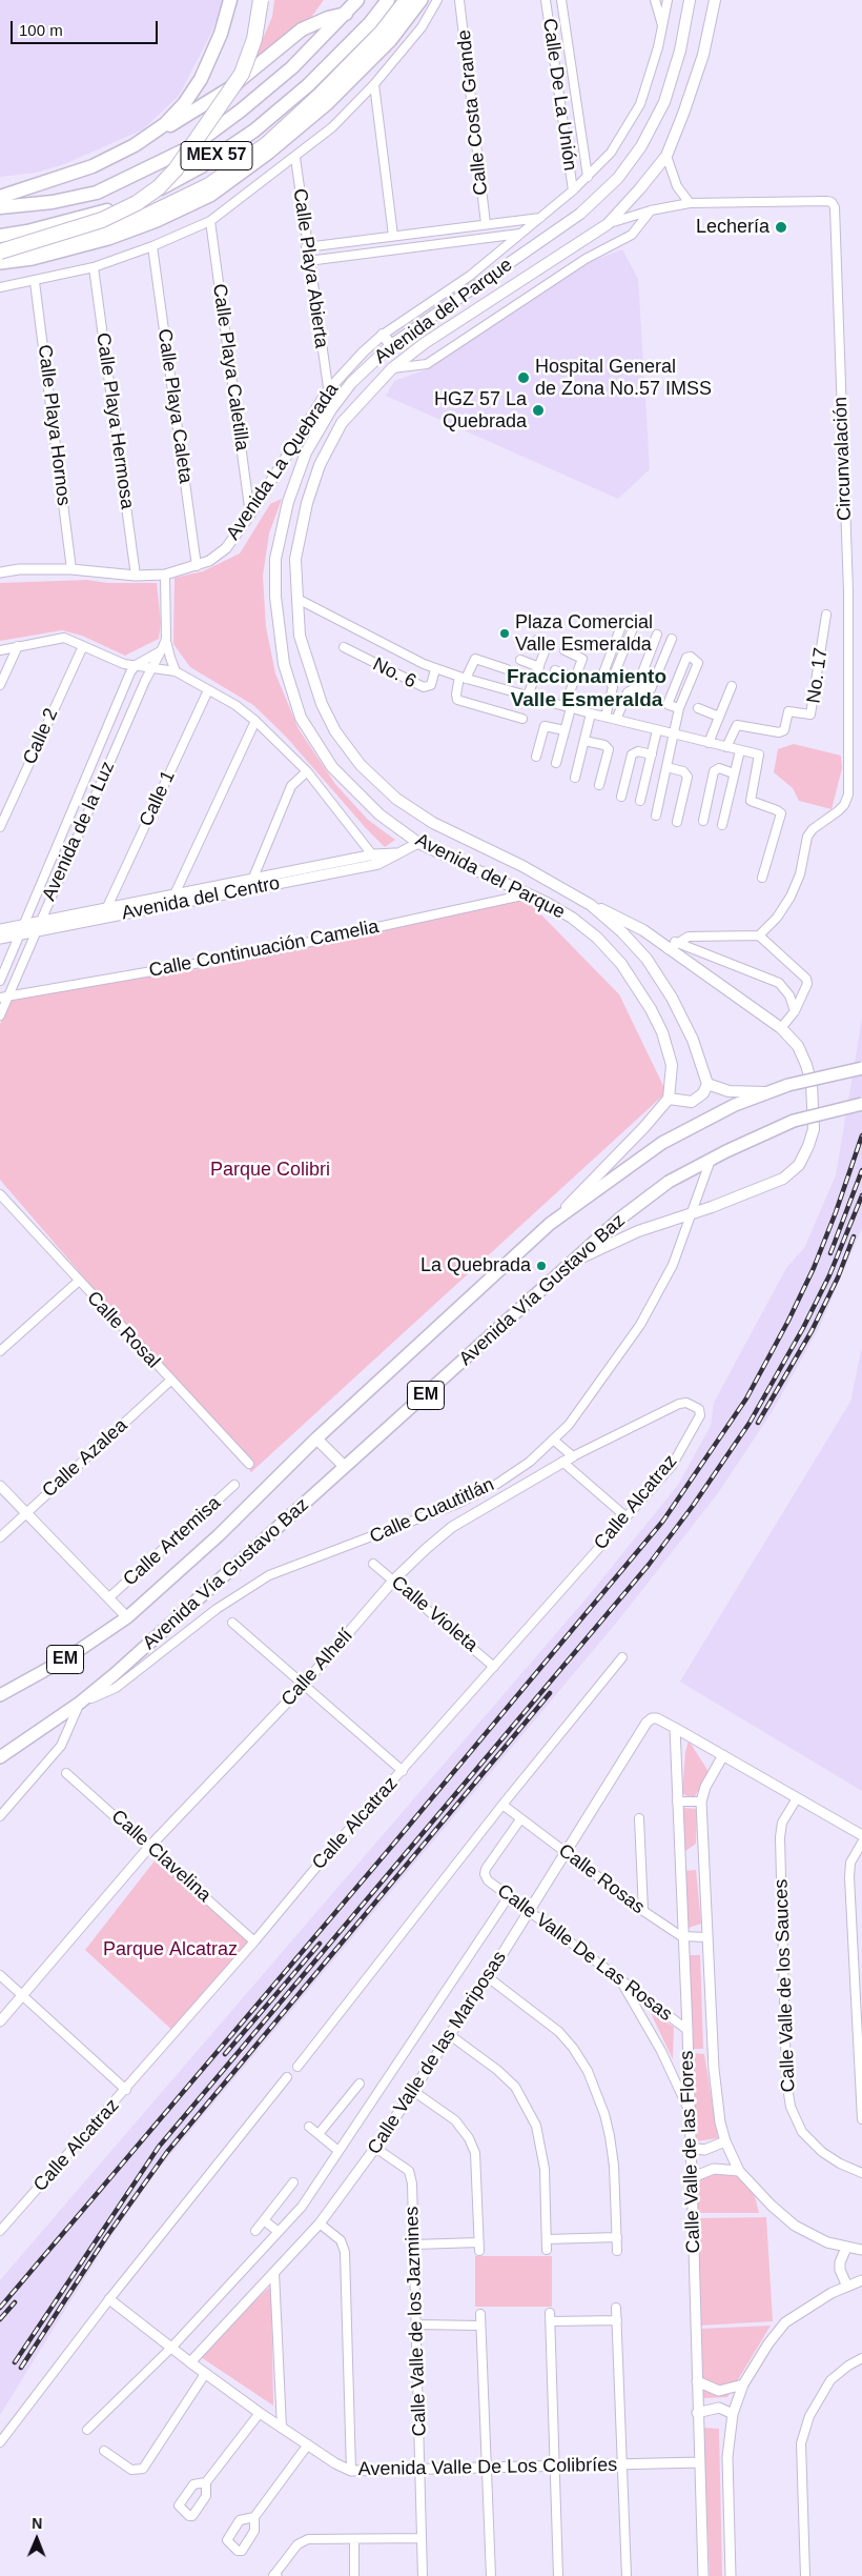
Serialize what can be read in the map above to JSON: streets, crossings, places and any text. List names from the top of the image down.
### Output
{
  "streets": {
    "highway": ["MEX 57"],
    "main road": ["Avenida del Parque", "Avenida Vía Gustavo Baz", "EM"],
    "street": [
      "Calle De La Unión",
      "Calle Costa Grande",
      "Calle Playa Abierta",
      "Calle Playa Caletilla",
      "Calle Playa Caleta",
      "Calle Playa Hermosa",
      "Calle Playa Hornos",
      "Circunvalación",
      "Avenida La Quebrada",
      "No. 6",
      "No. 17",
      "Calle 2",
      "Calle 1",
      "Avenida de la Luz",
      "Avenida del Centro",
      "Calle Continuación Camelia",
      "Calle Rosal",
      "Calle Azalea",
      "Calle Alcatraz",
      "Calle Cuautitlán",
      "Calle Artemisa",
      "Calle Violeta",
      "Calle Alhelí",
      "Calle Clavelina",
      "Calle Rosas",
      "Calle Valle De Las Rosas",
      "Calle Valle de los Sauces",
      "Calle Valle de las Mariposas",
      "Calle Valle de las Flores",
      "Calle Valle de los Jazmines",
      "Avenida Valle De Los Colibríes"
    ]
  },
  "crossings": [
    ["Calle De La Unión", "Avenida La Quebrada"],
    ["Calle Playa Abierta", "Avenida del Parque"],
    ["Calle Playa Abierta", "Avenida La Quebrada"],
    ["Avenida del Parque", "Avenida del Centro"],
    ["Avenida del Parque", "Calle Continuación Camelia"],
    ["Calle Playa Caletilla", "Avenida La Quebrada"],
    ["Calle Playa Caleta", "Avenida La Quebrada"],
    ["Calle Playa Hermosa", "Avenida La Quebrada"],
    ["Calle Playa Hornos", "Avenida La Quebrada"],
    ["Avenida La Quebrada", "Avenida de la Luz"],
    ["Calle 1", "Avenida del Centro"],
    ["Avenida de la Luz", "Avenida del Centro"],
    ["Avenida de la Luz", "Calle Continuación Camelia"],
    ["Avenida Vía Gustavo Baz", "EM"],
    ["Avenida Vía Gustavo Baz", "Calle Cuautitlán"],
    ["Calle Rosal", "Calle Azalea"],
    ["EM", "Calle Cuautitlán"],
    ["Calle Alcatraz", "Calle Violeta"],
    ["Calle Alcatraz", "Calle Alhelí"],
    ["Calle Alcatraz", "Calle Clavelina"],
    ["Calle Violeta", "Calle Alhelí"],
    ["Calle Alhelí", "Calle Clavelina"],
    ["Calle Rosas", "Calle Valle De Las Rosas"],
    ["Calle Rosas", "Calle Valle de las Mariposas"],
    ["Calle Rosas", "Calle Valle de las Flores"],
    ["Calle Valle De Las Rosas", "Calle Valle de las Mariposas"],
    ["Calle Valle De Las Rosas", "Calle Valle de las Flores"],
    ["Calle Valle de las Mariposas", "Calle Valle de las Flores"],
    ["Calle Valle de las Mariposas", "Calle Valle de los Jazmines"],
    ["Calle Valle de las Mariposas", "Avenida Valle De Los Colibríes"],
    ["Calle Valle de las Flores", "Avenida Valle De Los Colibríes"],
    ["Calle Valle de los Jazmines", "Avenida Valle De Los Colibríes"]
  ],
  "districts": ["Fraccionamiento Valle Esmeralda"],
  "parks": ["Parque Colibri", "Parque Alcatraz"],
  "places": [
    "Lechería",
    "Hospital General de Zona No.57 IMSS",
    "HGZ 57 La Quebrada",
    "Plaza Comercial Valle Esmeralda",
    "La Quebrada"
  ],
  "scale_bar": "100 m",
  "north": "top"
}
